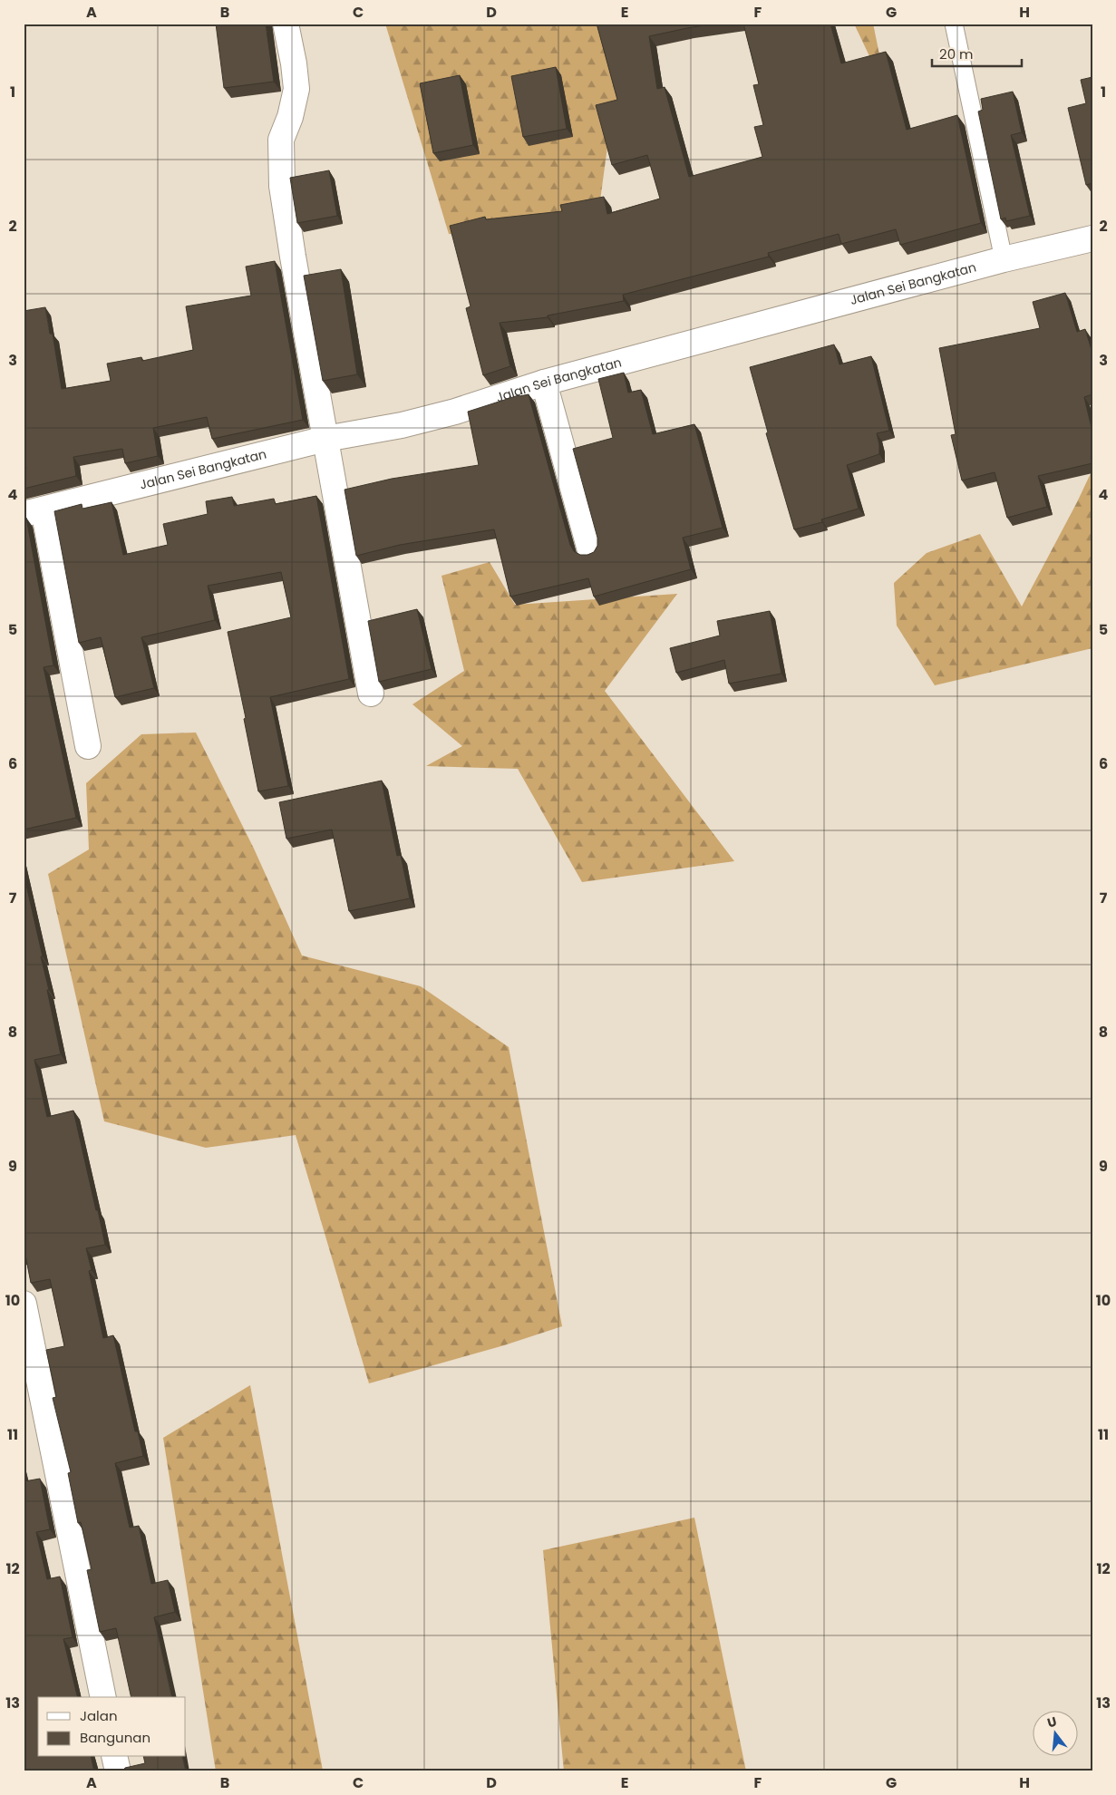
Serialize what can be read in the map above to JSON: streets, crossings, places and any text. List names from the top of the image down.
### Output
{
  "streets": {
    "street": ["Jalan Sei Bangkatan"]
  },
  "legend": ["Jalan", "Bangunan"],
  "scale_bar": "20 m",
  "north": "top",
  "grid": {
    "columns": [
      "A",
      "B",
      "C",
      "D",
      "E",
      "F",
      "G",
      "H"
    ],
    "rows": [
      "1",
      "2",
      "3",
      "4",
      "5",
      "6",
      "7",
      "8",
      "9",
      "10",
      "11",
      "12",
      "13"
    ]
  }
}
